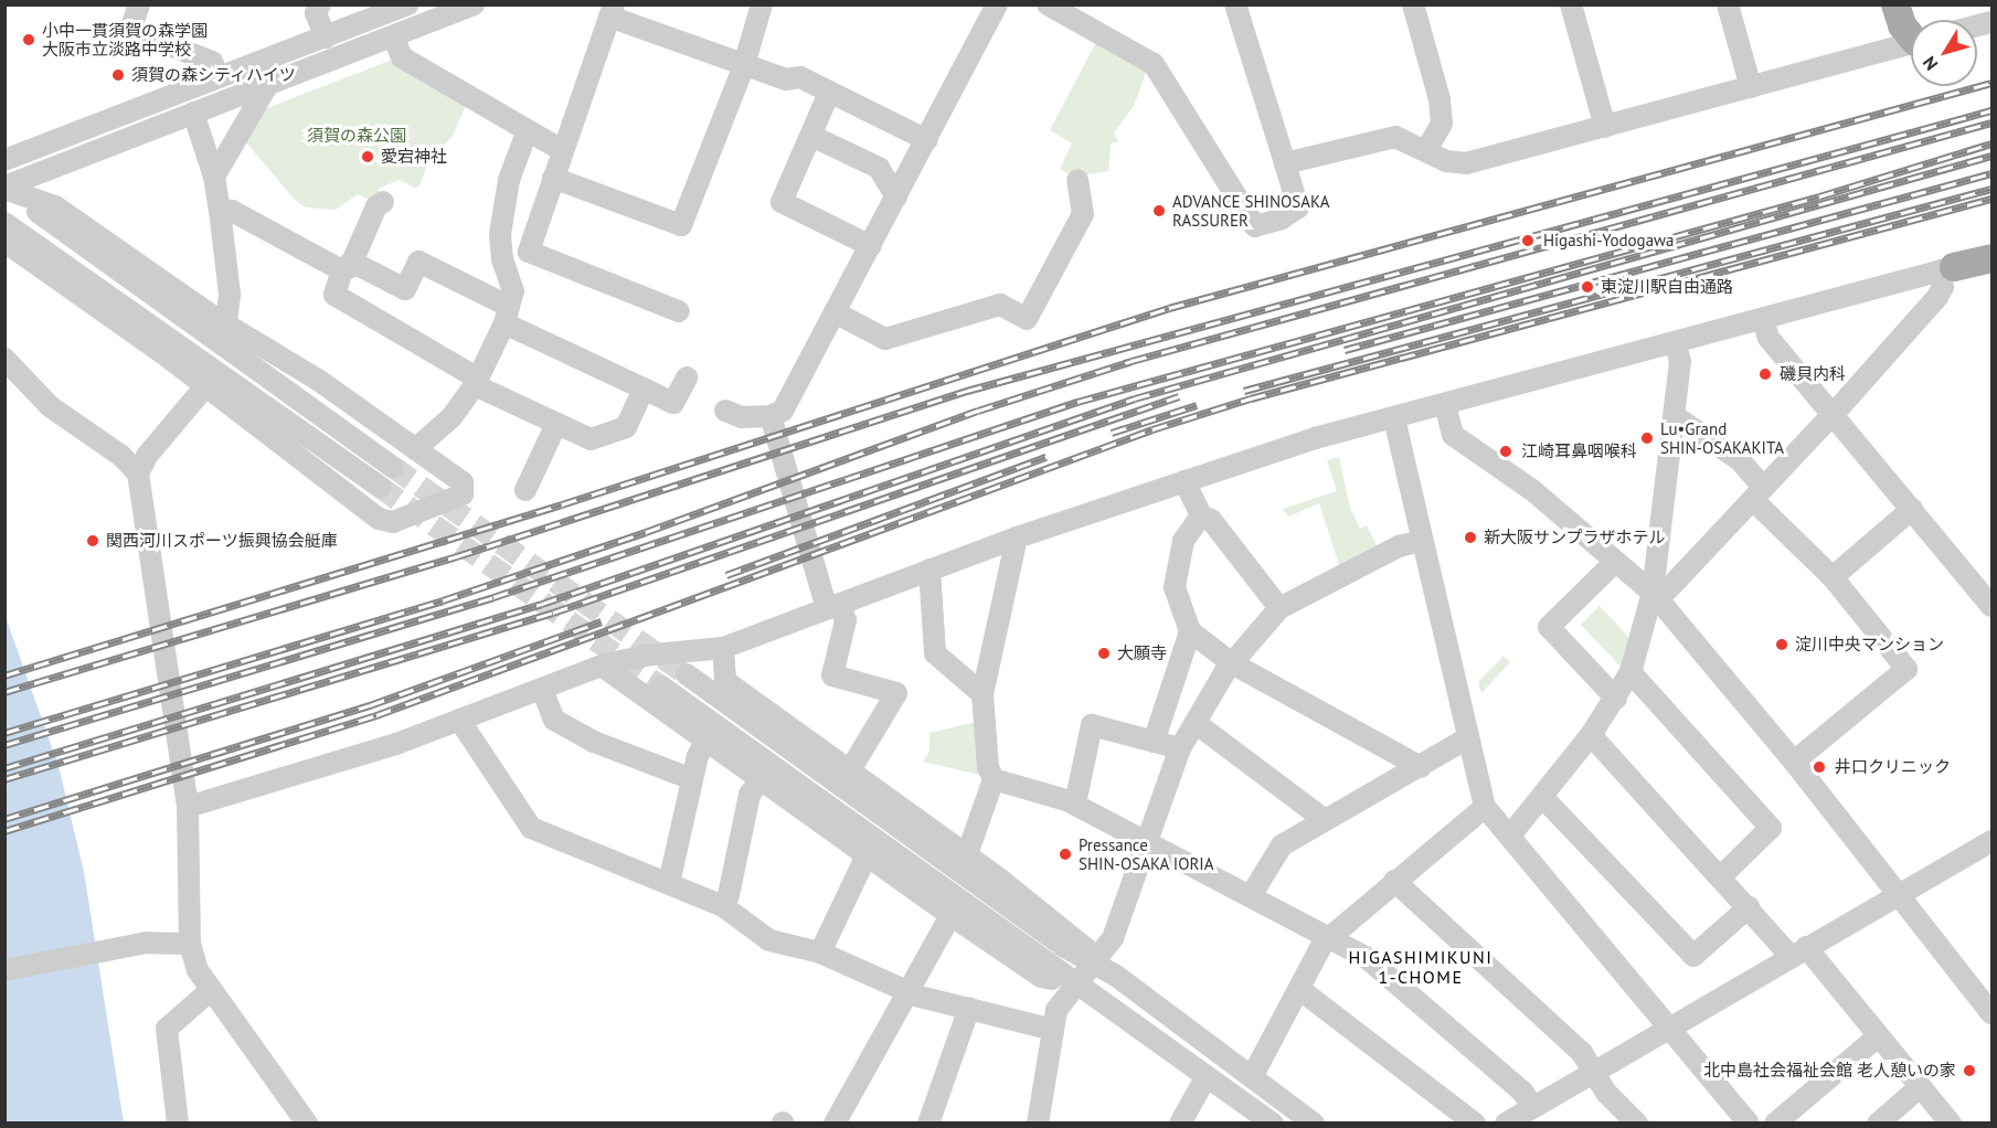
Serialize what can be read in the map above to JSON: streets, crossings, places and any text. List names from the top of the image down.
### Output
{
  "districts": ["HIGASHIMIKUNI 1-CHOME"],
  "parks": ["須賀の森公園"],
  "places": [
    "小中一貫須賀の森学園 大阪市立淡路中学校",
    "須賀の森シティハイツ",
    "愛宕神社",
    "ADVANCE SHINOSAKA RASSURER",
    "Higashi-Yodogawa",
    "東淀川駅自由通路",
    "磯貝内科",
    "Lu•Grand SHIN-OSAKAKITA",
    "江崎耳鼻咽喉科",
    "新大阪サンプラザホテル",
    "関西河川スポーツ振興協会艇庫",
    "淀川中央マンション",
    "大願寺",
    "井口クリニック",
    "Pressance SHIN-OSAKA IORIA",
    "北中島社会福祉会館 老人憩いの家"
  ],
  "north": "bottom left"
}
